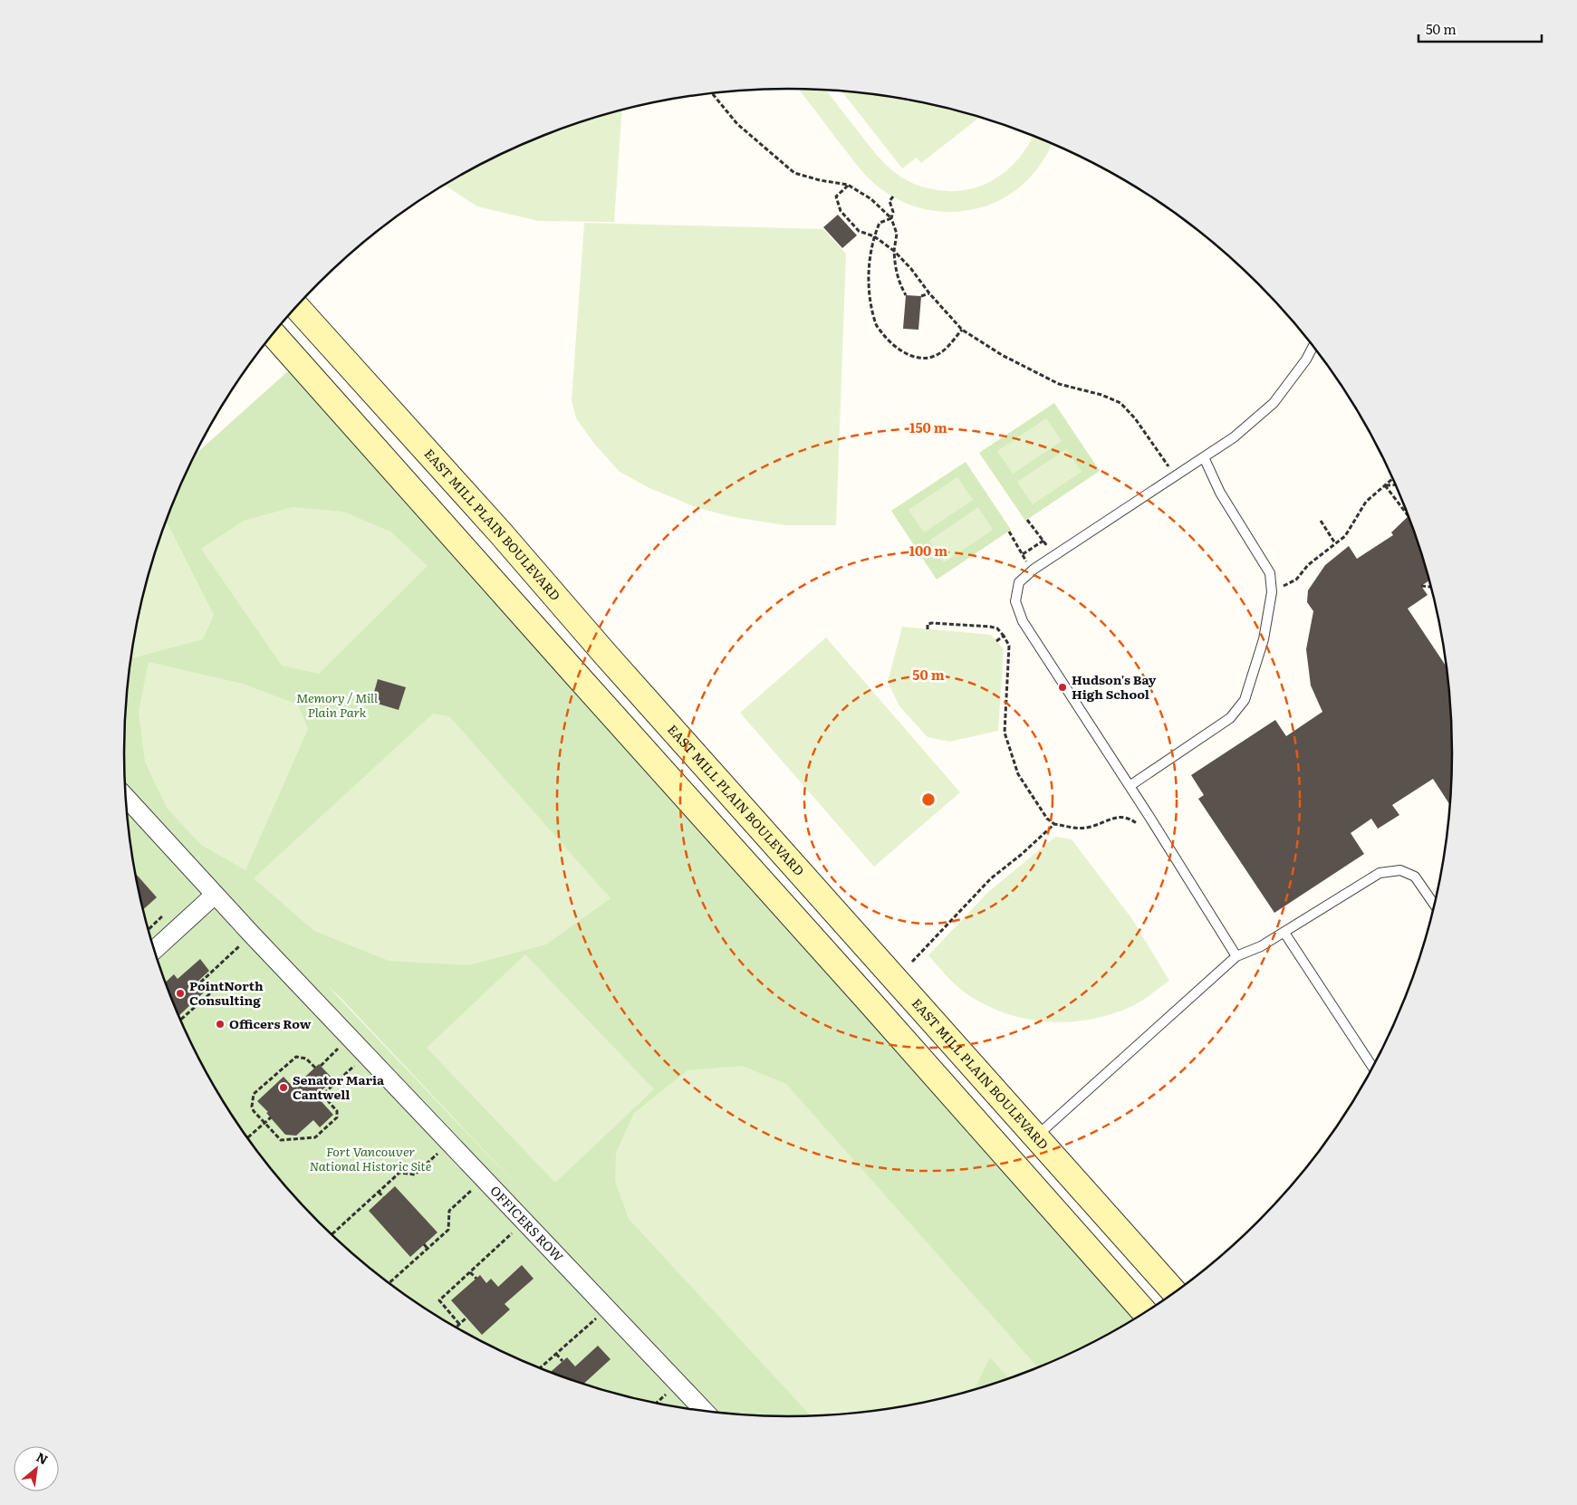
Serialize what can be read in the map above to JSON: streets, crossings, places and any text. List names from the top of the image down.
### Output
{
  "streets": {
    "main road": ["EAST MILL PLAIN BOULEVARD"],
    "street": ["OFFICERS ROW"]
  },
  "parks": ["Memory / Mill Plain Park", "Fort Vancouver National Historic Site"],
  "places": [
    "Hudson's Bay High School",
    "PointNorth Consulting",
    "Officers Row",
    "Senator Maria Cantwell"
  ],
  "scale_bar": "50 m",
  "north": "top right",
  "rings": ["150 m", "100 m", "50 m"]
}
